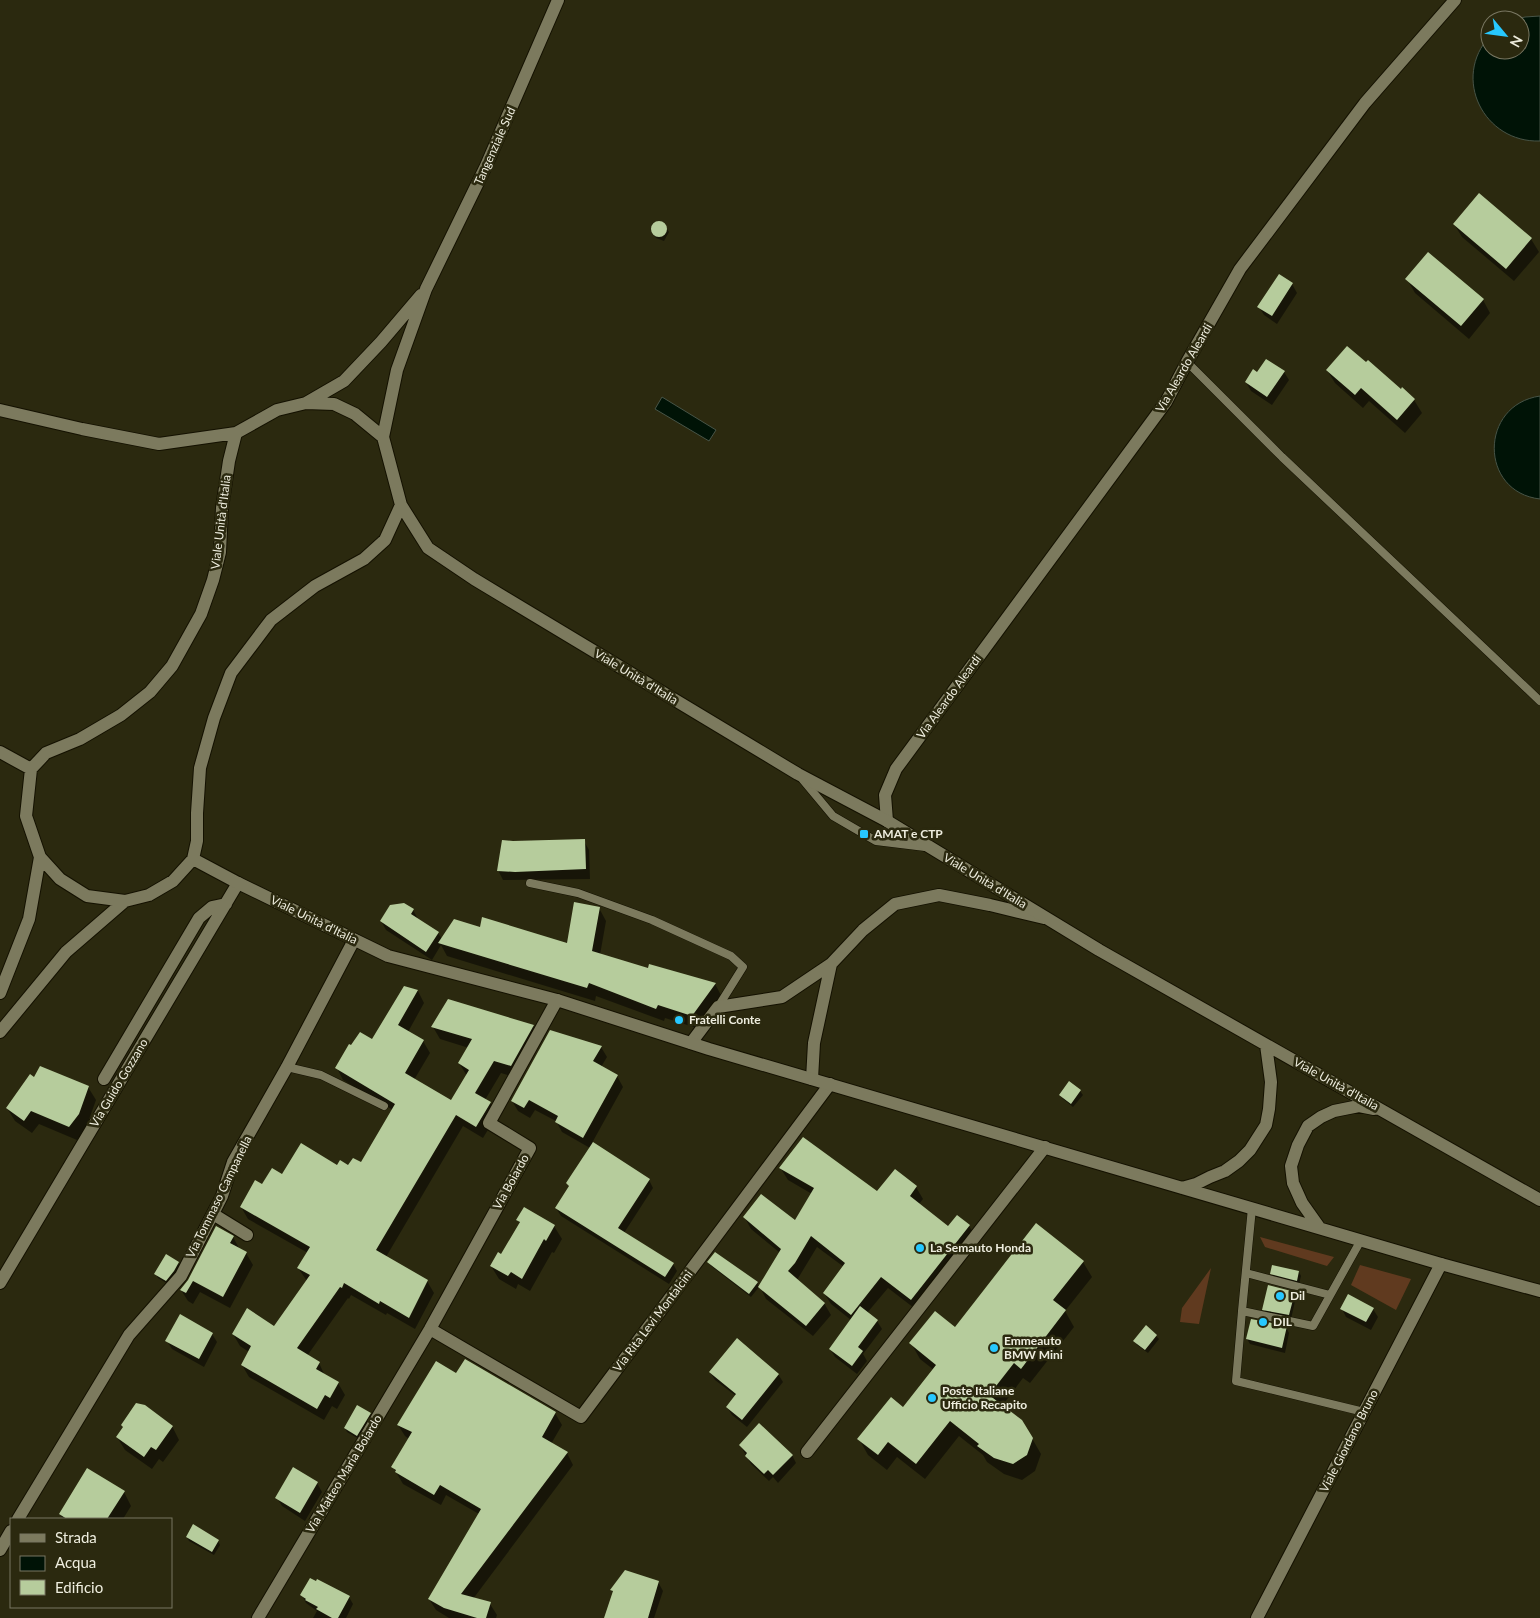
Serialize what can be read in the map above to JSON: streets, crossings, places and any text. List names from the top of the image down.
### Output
{
  "streets": {
    "street": [
      "Tangenziale Sud",
      "Via Aleardo Aleardi",
      "Viale Unità d'Italia",
      "Via Guido Gozzano",
      "Via Boiardo",
      "Via Tommaso Campanella",
      "Via Rita Levi Montalcini",
      "Viale Giordano Bruno",
      "Via Matteo Maria Boiardo"
    ]
  },
  "crossings": [
    ["Tangenziale Sud", "Viale Unità d'Italia"],
    ["Via Aleardo Aleardi", "Viale Unità d'Italia"],
    ["Viale Unità d'Italia", "Via Guido Gozzano"],
    ["Viale Unità d'Italia", "Via Boiardo"],
    ["Viale Unità d'Italia", "Via Tommaso Campanella"],
    ["Viale Unità d'Italia", "Via Rita Levi Montalcini"],
    ["Viale Unità d'Italia", "Viale Giordano Bruno"],
    ["Via Boiardo", "Via Rita Levi Montalcini"],
    ["Via Boiardo", "Via Matteo Maria Boiardo"],
    ["Via Rita Levi Montalcini", "Via Matteo Maria Boiardo"]
  ],
  "places": {
    "transit": ["AMAT e CTP"],
    "other": [
      "Fratelli Conte",
      "La Semauto Honda",
      "Dil",
      "DIL",
      "Emmeauto BMW Mini",
      "Poste Italiane Ufficio Recapito"
    ]
  },
  "legend": ["Strada", "Acqua", "Edificio"],
  "north": "bottom right"
}
